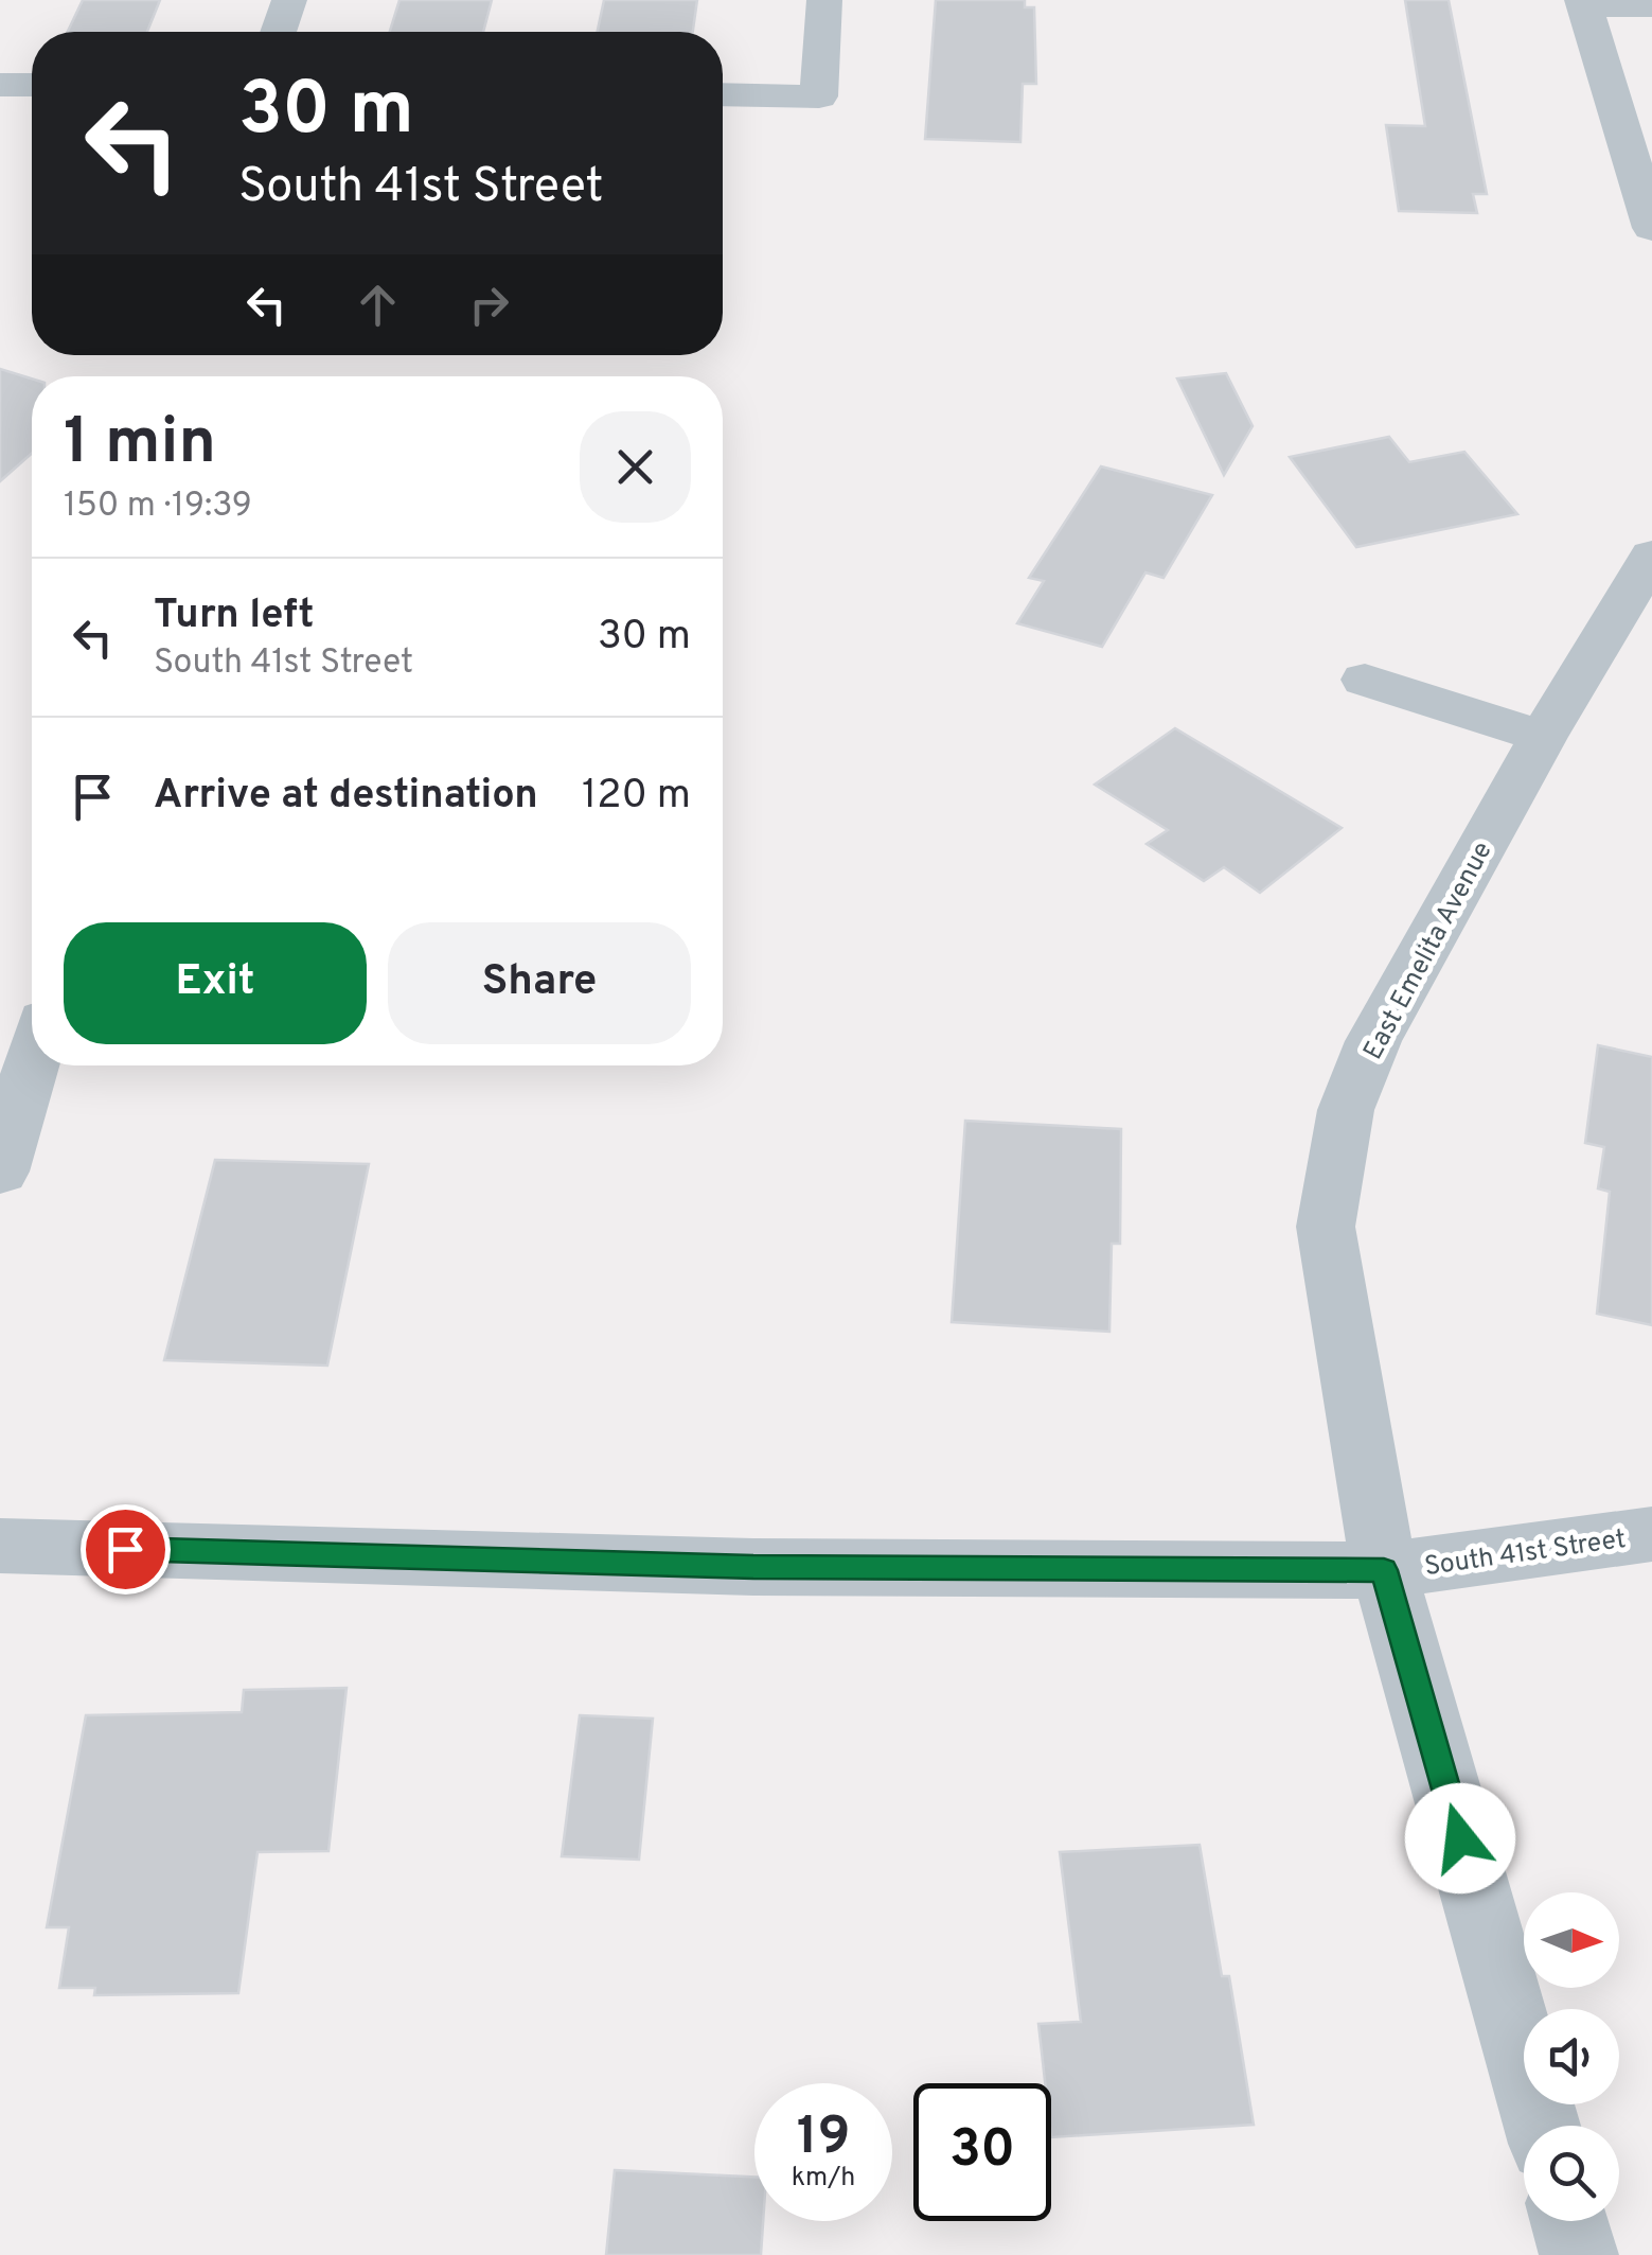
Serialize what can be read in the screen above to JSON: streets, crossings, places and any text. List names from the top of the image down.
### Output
{
  "streets": {
    "street": ["East Emelita Avenue", "South 41st Street"]
  },
  "crossings": [
    ["East Emelita Avenue", "South 41st Street"]
  ],
  "north": "right",
  "page": {
    "turn": ["30 m", "South 41st Street"],
    "heading": ["1 min", "150 m · 19:39"],
    "list": [
      {
        "name": "Turn left",
        "note": "South 41st Street",
        "value": "30 m"
      },
      {
        "name": "Arrive at destination",
        "value": "120 m"
      }
    ],
    "buttons": ["Exit", "Share"],
    "speed": "19 km/h",
    "limit": "30"
  }
}
